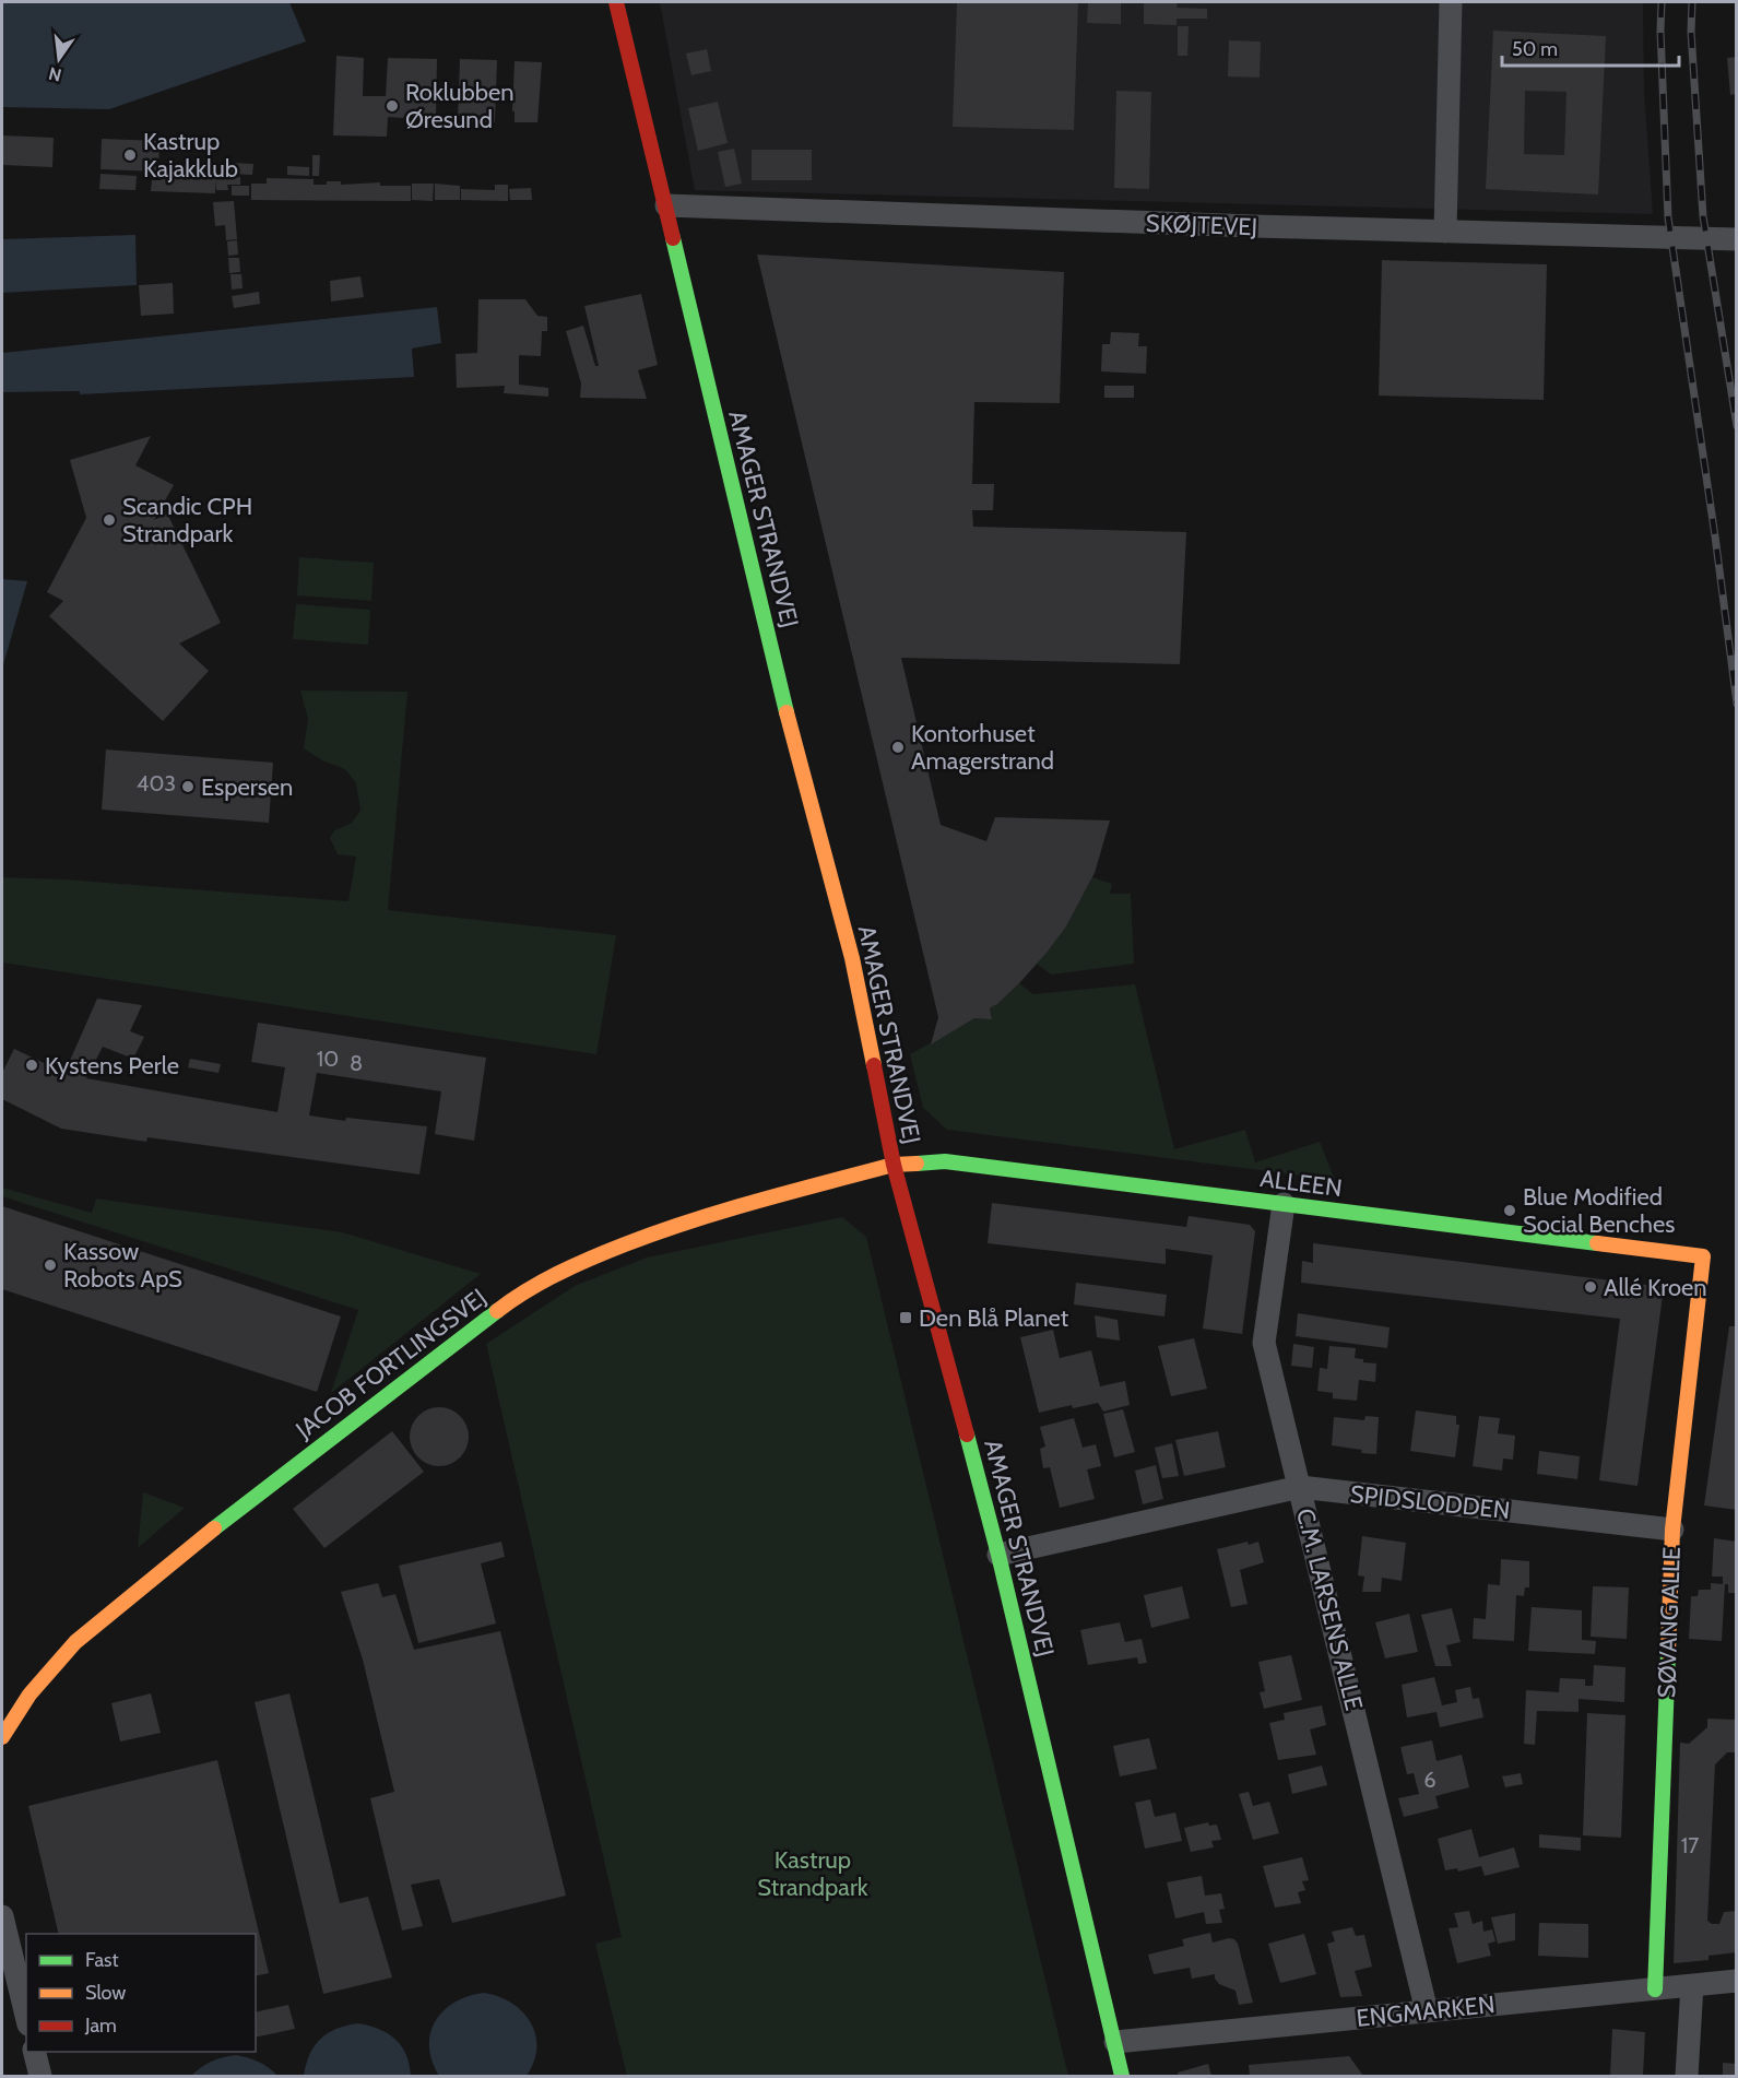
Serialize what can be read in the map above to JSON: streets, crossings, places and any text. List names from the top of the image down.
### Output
{
  "streets": {
    "street": [
      "SKØJTEVEJ",
      "AMAGER STRANDVEJ",
      "ALLEEN",
      "JACOB FORTLINGSVEJ",
      "SPIDSLODDEN",
      "C.M. LARSENS ALLE",
      "SØVANG ALLE",
      "ENGMARKEN"
    ]
  },
  "crossings": [
    ["SKØJTEVEJ", "AMAGER STRANDVEJ"],
    ["AMAGER STRANDVEJ", "ALLEEN"],
    ["AMAGER STRANDVEJ", "JACOB FORTLINGSVEJ"],
    ["AMAGER STRANDVEJ", "SPIDSLODDEN"],
    ["AMAGER STRANDVEJ", "ENGMARKEN"],
    ["ALLEEN", "JACOB FORTLINGSVEJ"],
    ["ALLEEN", "C.M. LARSENS ALLE"],
    ["ALLEEN", "SØVANG ALLE"],
    ["SPIDSLODDEN", "C.M. LARSENS ALLE"],
    ["SPIDSLODDEN", "SØVANG ALLE"],
    ["C.M. LARSENS ALLE", "ENGMARKEN"],
    ["SØVANG ALLE", "ENGMARKEN"]
  ],
  "parks": ["Kastrup Strandpark"],
  "places": {
    "other": [
      "Roklubben Øresund",
      "Kastrup Kajakklub",
      "Scandic CPH Strandpark",
      "Kontorhuset Amagerstrand",
      "Espersen",
      "Kystens Perle",
      "Blue Modified Social Benches",
      "Kassow Robots ApS",
      "Allé Kroen"
    ],
    "transit": ["Den Blå Planet"]
  },
  "house_numbers": [
    "403",
    "10",
    "8",
    "6",
    "17"
  ],
  "legend": ["Fast", "Slow", "Jam"],
  "scale_bar": "50 m",
  "north": "bottom"
}
